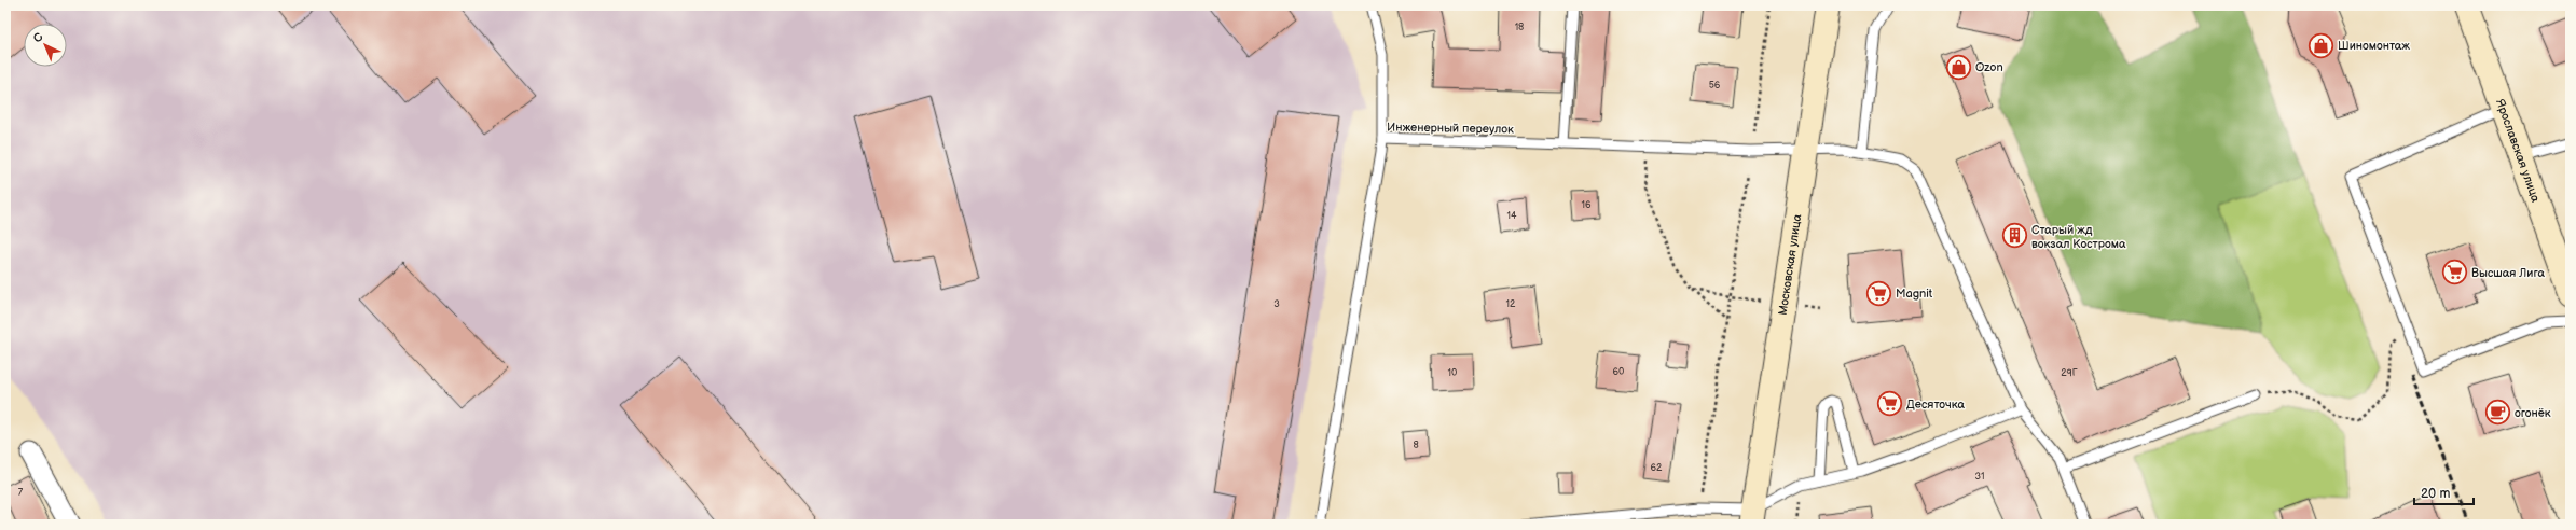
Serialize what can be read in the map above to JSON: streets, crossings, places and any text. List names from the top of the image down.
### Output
{
  "streets": {
    "main road": ["Ярославская улица", "Московская улица"],
    "lane": ["Инженерный переулок"]
  },
  "crossings": [
    ["Инженерный переулок", "Московская улица"]
  ],
  "places": {
    "shop": ["Шиномонтаж", "Ozon"],
    "building": ["Старый жд вокзал Кострома"],
    "supermarket": ["Высшая Лига", "Magnit", "Десяточка"],
    "cafe": ["огонёк"]
  },
  "house_numbers": [
    "18",
    "56",
    "16",
    "14",
    "3",
    "12",
    "60",
    "10",
    "29Г",
    "8",
    "62",
    "31",
    "7"
  ],
  "scale_bar": "20 m",
  "north": "top left"
}
